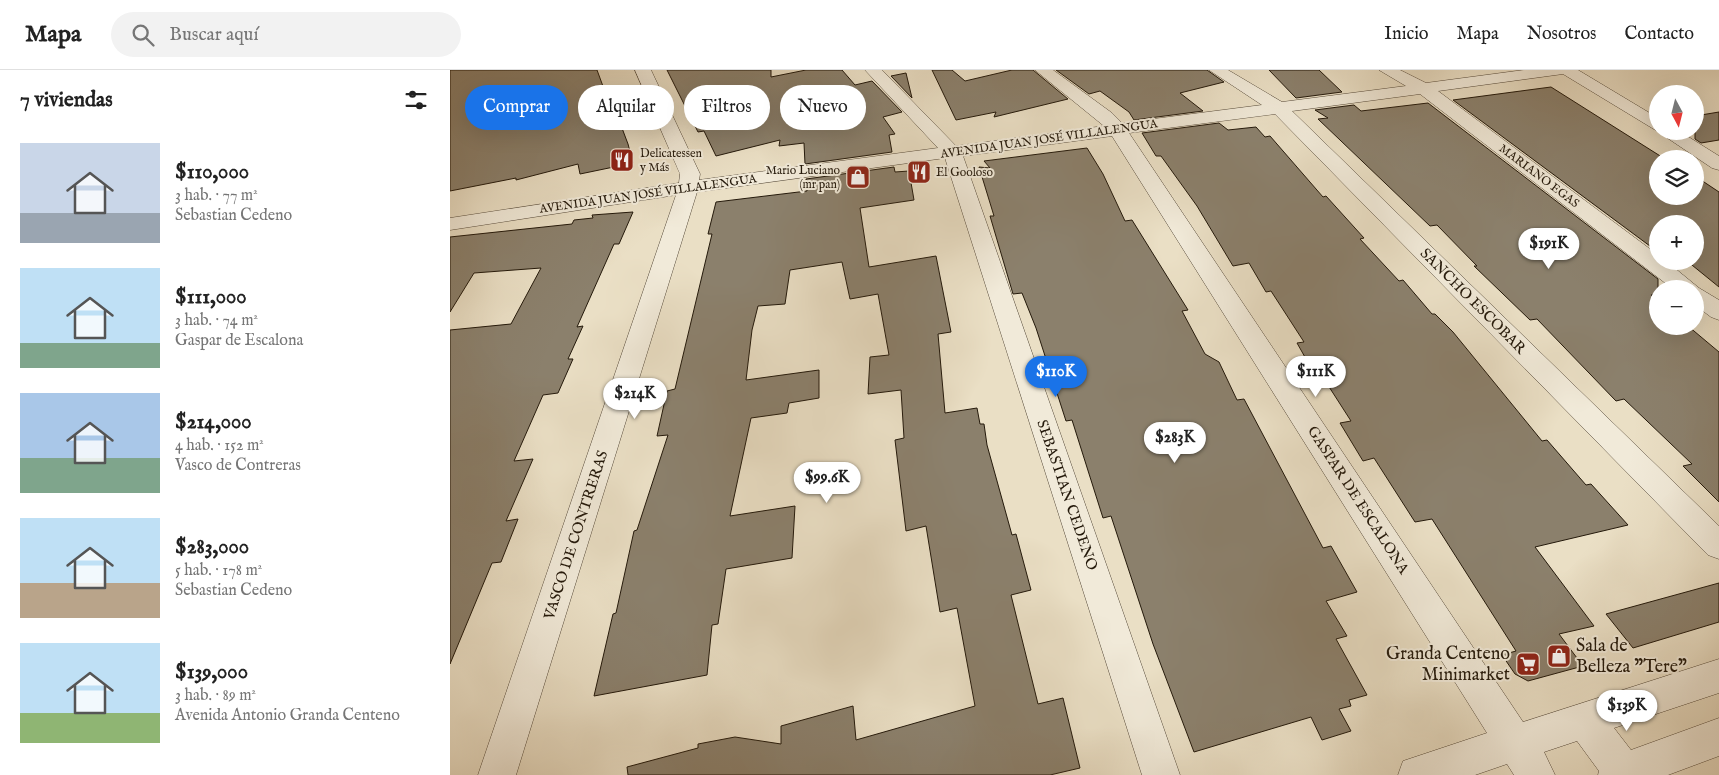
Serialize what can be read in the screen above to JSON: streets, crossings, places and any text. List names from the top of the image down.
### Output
{
  "streets": {
    "street": [
      "AVENIDA JUAN JOSÉ VILLALENGUA",
      "MARIANO EGAS",
      "SANCHO ESCOBAR",
      "SEBASTIAN CEDENO",
      "GASPAR DE ESCALONA",
      "VASCO DE CONTRERAS"
    ]
  },
  "crossings": [
    ["AVENIDA JUAN JOSÉ VILLALENGUA", "MARIANO EGAS"],
    ["AVENIDA JUAN JOSÉ VILLALENGUA", "SANCHO ESCOBAR"],
    ["AVENIDA JUAN JOSÉ VILLALENGUA", "SEBASTIAN CEDENO"],
    ["AVENIDA JUAN JOSÉ VILLALENGUA", "GASPAR DE ESCALONA"],
    ["AVENIDA JUAN JOSÉ VILLALENGUA", "VASCO DE CONTRERAS"]
  ],
  "places": {
    "restaurant": ["Delicatessen y Más", "El Gooloso"],
    "shop": ["Mario Luciano (mr pan)", "Sala de Belleza \"Tere\""],
    "supermarket": ["Granda Centeno Minimarket"]
  },
  "north": "bottom",
  "page": {
    "header": "Mapa",
    "search": "Buscar aquí",
    "nav": [
      "Inicio",
      "Mapa",
      "Nosotros",
      "Contacto"
    ],
    "heading": "7 viviendas",
    "map_buttons": ["+", "−"],
    "chip": [
      "Comprar",
      "Alquilar",
      "Filtros",
      "Nuevo"
    ],
    "list": [
      {
        "name": "$110,000",
        "note": "3 hab. · 77 m² · Sebastian Cedeno"
      },
      {
        "name": "$111,000",
        "note": "3 hab. · 74 m² · Gaspar de Escalona"
      },
      {
        "name": "$214,000",
        "note": "4 hab. · 152 m² · Vasco de Contreras"
      },
      {
        "name": "$283,000",
        "note": "5 hab. · 178 m² · Sebastian Cedeno"
      },
      {
        "name": "$139,000",
        "note": "3 hab. · 89 m² · Avenida Antonio Granda Centeno"
      }
    ],
    "price": [
      "$191K",
      "$110K",
      "$111K",
      "$214K",
      "$283K",
      "$99.6K",
      "$139K"
    ]
  }
}
